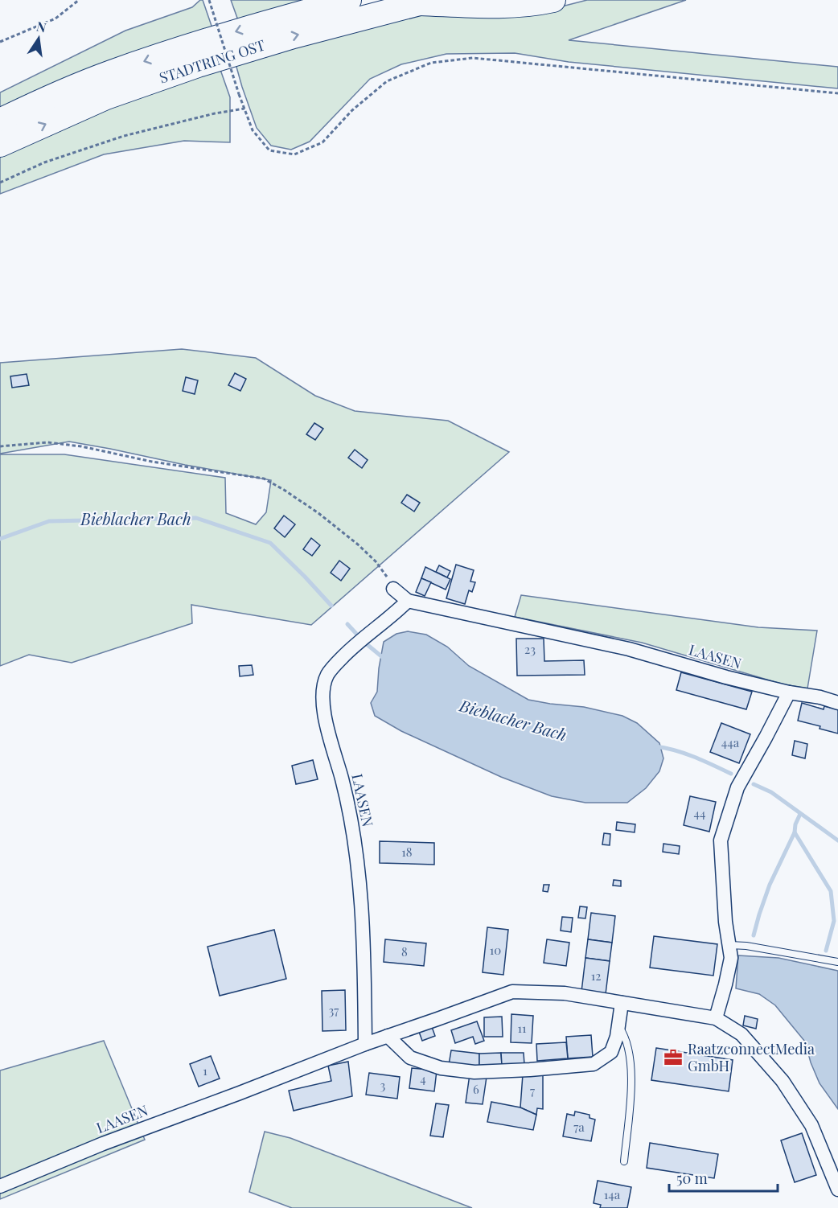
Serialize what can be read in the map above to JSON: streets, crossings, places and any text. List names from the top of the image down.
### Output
{
  "streets": {
    "highway": ["STADTRING OST"],
    "street": ["LAASEN"]
  },
  "water": ["Bieblacher Bach"],
  "places": {
    "office": ["RaatzconnectMedia GmbH"]
  },
  "house_numbers": [
    "23",
    "44a",
    "44",
    "18",
    "10",
    "8",
    "12",
    "37",
    "11",
    "1",
    "4",
    "3",
    "6",
    "7",
    "7a",
    "14a"
  ],
  "scale_bar": "50 m",
  "north": "top"
}
